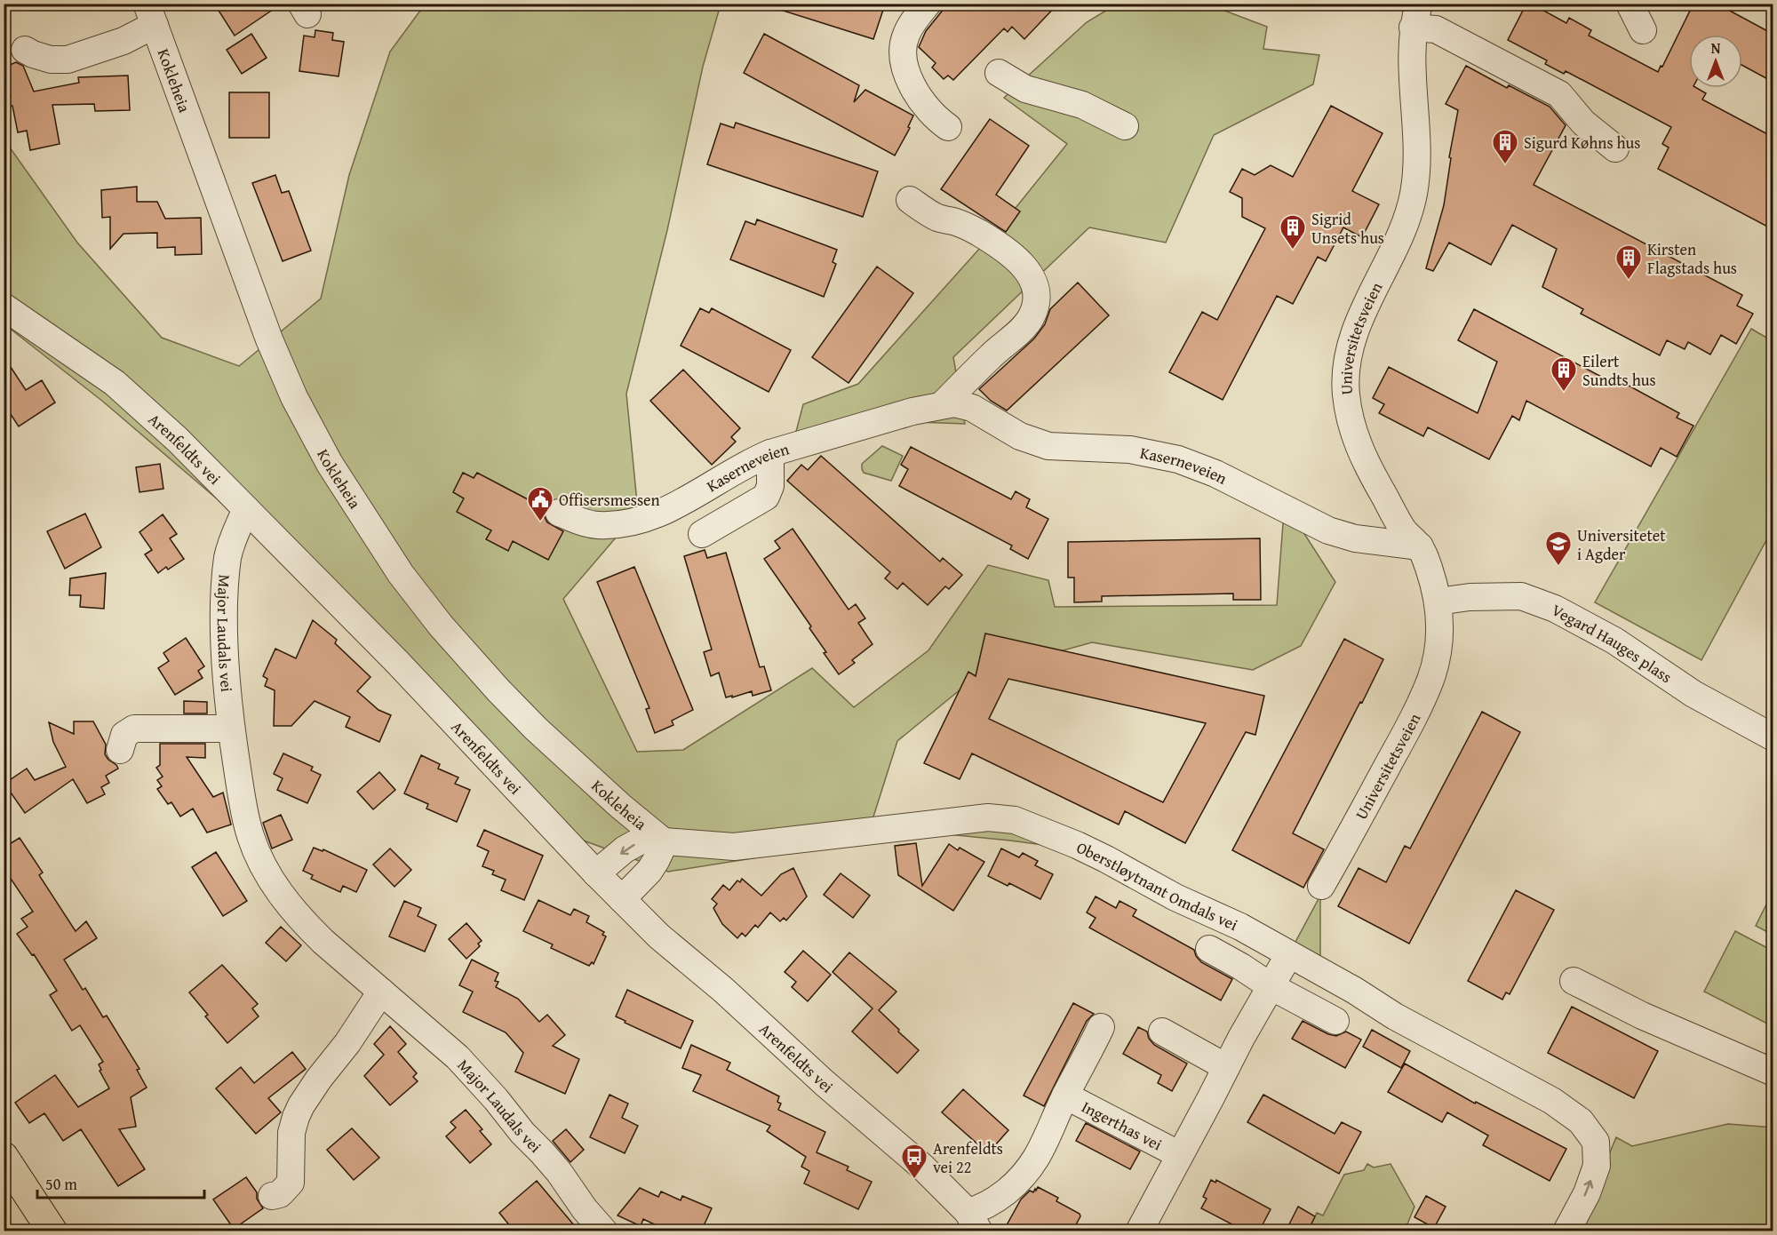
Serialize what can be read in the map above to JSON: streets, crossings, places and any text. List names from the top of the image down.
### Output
{
  "streets": {
    "street": [
      "Kokleheia",
      "Universitetsveien",
      "Arenfeldts vei",
      "Kaserneveien",
      "Major Laudals vei",
      "Vegard Hauges plass",
      "Oberstløytnant Omdals vei",
      "Ingerthas vei"
    ]
  },
  "crossings": [
    ["Kokleheia", "Oberstløytnant Omdals vei"],
    ["Universitetsveien", "Kaserneveien"],
    ["Universitetsveien", "Vegard Hauges plass"],
    ["Arenfeldts vei", "Major Laudals vei"],
    ["Arenfeldts vei", "Oberstløytnant Omdals vei"],
    ["Arenfeldts vei", "Ingerthas vei"],
    ["Oberstløytnant Omdals vei", "Ingerthas vei"]
  ],
  "places": {
    "building": [
      "Sigurd Køhns hus",
      "Sigrid Unsets hus",
      "Kirsten Flagstads hus",
      "Eilert Sundts hus"
    ],
    "public building": ["Offisersmessen"],
    "school or university": ["Universitetet i Agder"],
    "bus stop": ["Arenfeldts vei 22"]
  },
  "scale_bar": "50 m",
  "north": "top"
}
